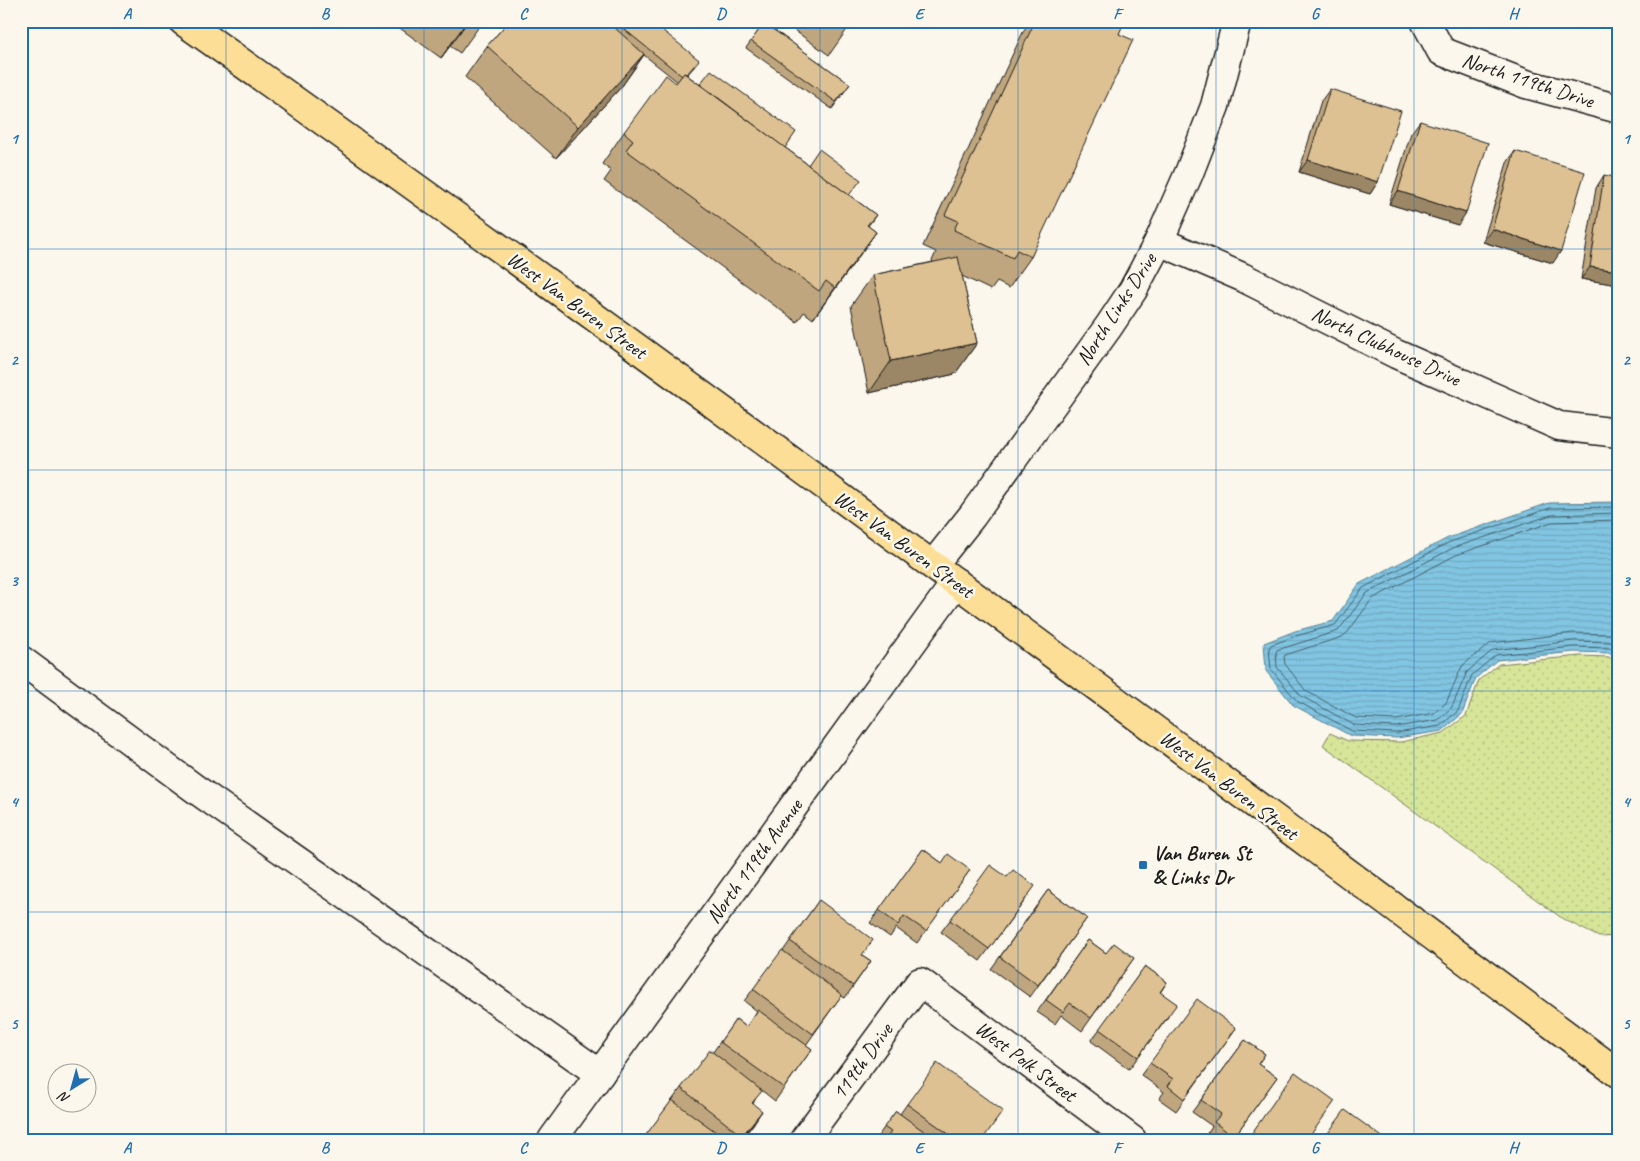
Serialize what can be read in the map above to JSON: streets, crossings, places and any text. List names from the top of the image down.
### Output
{
  "streets": {
    "main road": ["West Van Buren Street"],
    "street": [
      "North 119th Drive",
      "North Links Drive",
      "North Clubhouse Drive",
      "North 119th Avenue",
      "119th Drive",
      "West Polk Street"
    ]
  },
  "crossings": [
    ["West Van Buren Street", "North Links Drive"],
    ["West Van Buren Street", "North 119th Avenue"],
    ["North Links Drive", "North Clubhouse Drive"],
    ["119th Drive", "West Polk Street"]
  ],
  "places": {
    "transit": ["Van Buren St & Links Dr"]
  },
  "north": "bottom left",
  "grid": {
    "columns": [
      "A",
      "B",
      "C",
      "D",
      "E",
      "F",
      "G",
      "H"
    ],
    "rows": [
      "1",
      "2",
      "3",
      "4",
      "5"
    ]
  }
}
